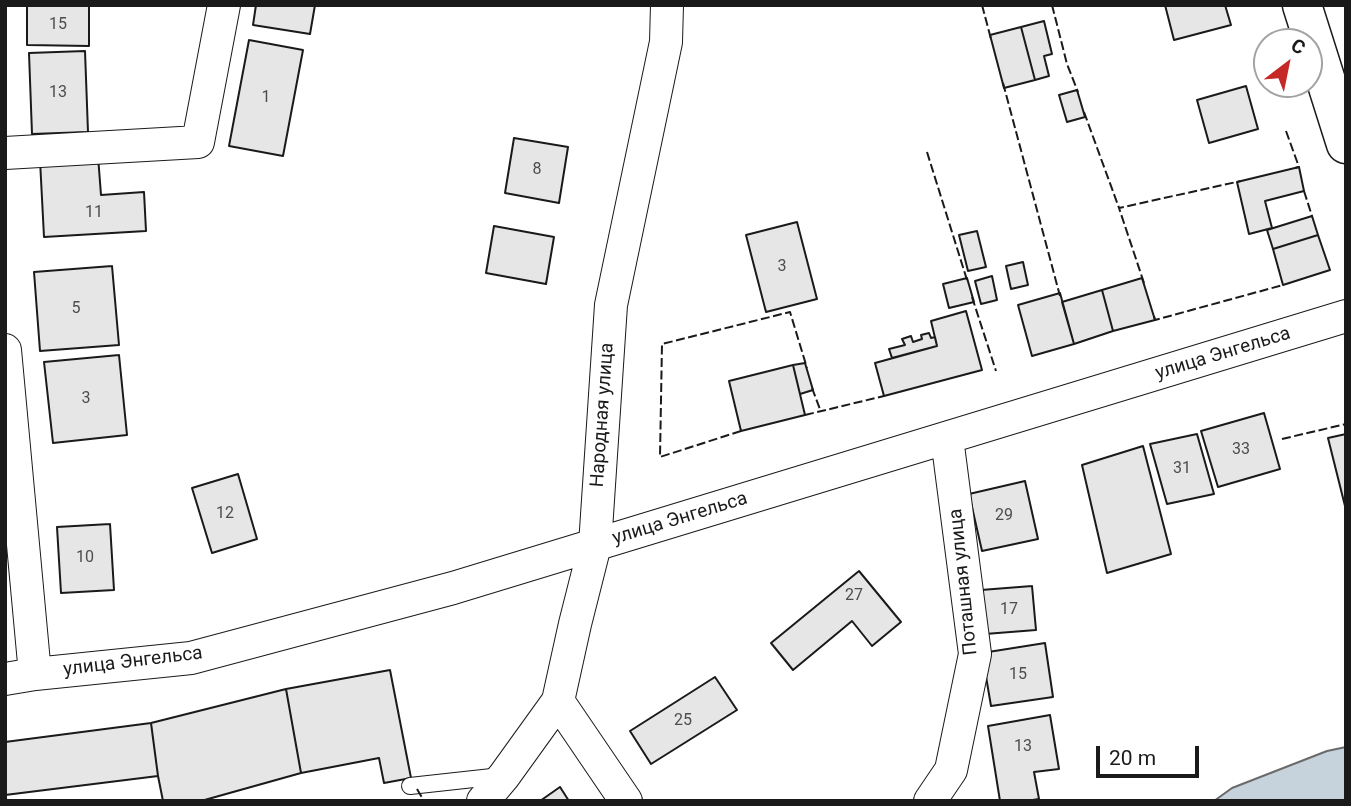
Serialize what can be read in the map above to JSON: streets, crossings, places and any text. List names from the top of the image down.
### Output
{
  "streets": {
    "street": ["улица Энгельса", "Народная улица", "Поташная улица"]
  },
  "crossings": [
    ["улица Энгельса", "Народная улица"],
    ["улица Энгельса", "Поташная улица"]
  ],
  "house_numbers": [
    "15",
    "13",
    "1",
    "8",
    "11",
    "3",
    "5",
    "3",
    "33",
    "31",
    "12",
    "29",
    "10",
    "27",
    "17",
    "15",
    "25",
    "13"
  ],
  "scale_bar": "20 m",
  "north": "top right"
}
